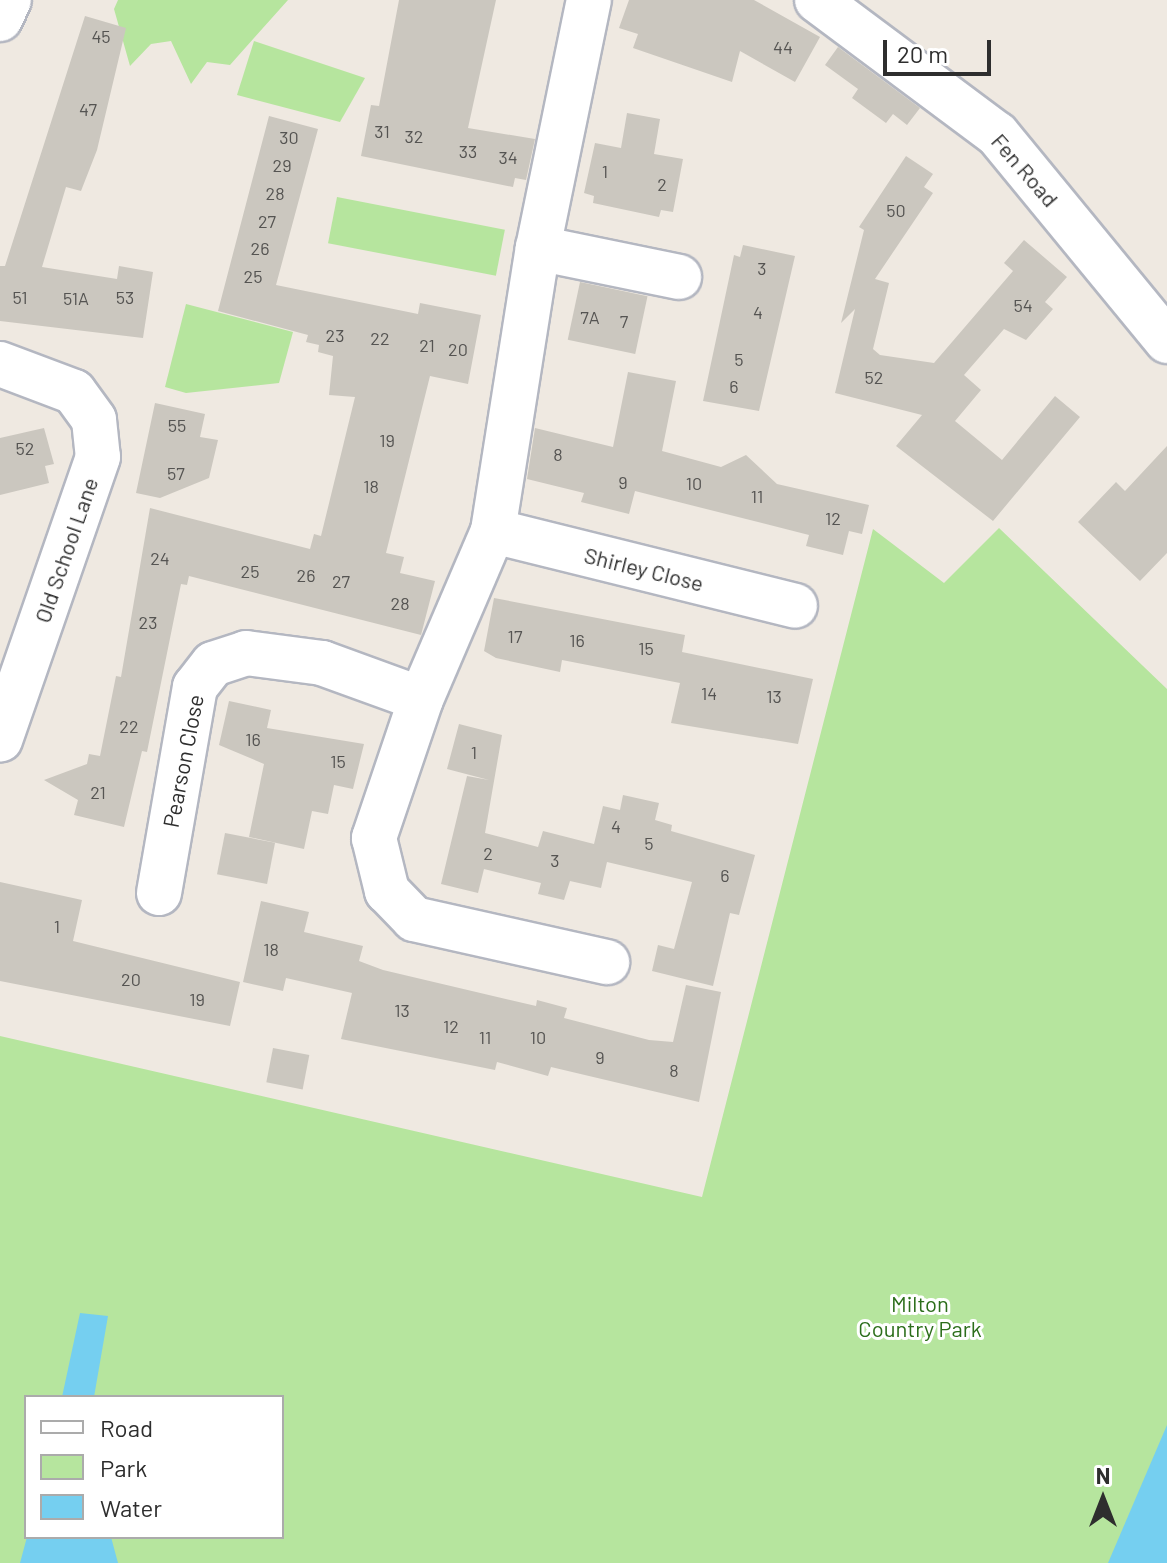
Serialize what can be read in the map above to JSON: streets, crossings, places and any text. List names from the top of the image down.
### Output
{
  "streets": {
    "street": [
      "Fen Road",
      "Old School Lane",
      "Shirley Close",
      "Pearson Close"
    ]
  },
  "parks": ["Milton Country Park"],
  "house_numbers": [
    "45",
    "44",
    "47",
    "31",
    "32",
    "30",
    "33",
    "34",
    "29",
    "1",
    "2",
    "28",
    "50",
    "27",
    "26",
    "3",
    "25",
    "51",
    "53",
    "51A",
    "54",
    "4",
    "7A",
    "7",
    "23",
    "22",
    "21",
    "20",
    "5",
    "52",
    "6",
    "55",
    "19",
    "52",
    "8",
    "57",
    "9",
    "10",
    "18",
    "11",
    "12",
    "24",
    "25",
    "26",
    "27",
    "28",
    "23",
    "17",
    "16",
    "15",
    "14",
    "13",
    "22",
    "16",
    "1",
    "15",
    "21",
    "4",
    "5",
    "2",
    "3",
    "6",
    "1",
    "18",
    "20",
    "19",
    "13",
    "12",
    "11",
    "10",
    "9",
    "8"
  ],
  "legend": ["Road", "Park", "Water"],
  "scale_bar": "20 m",
  "north": "top"
}
